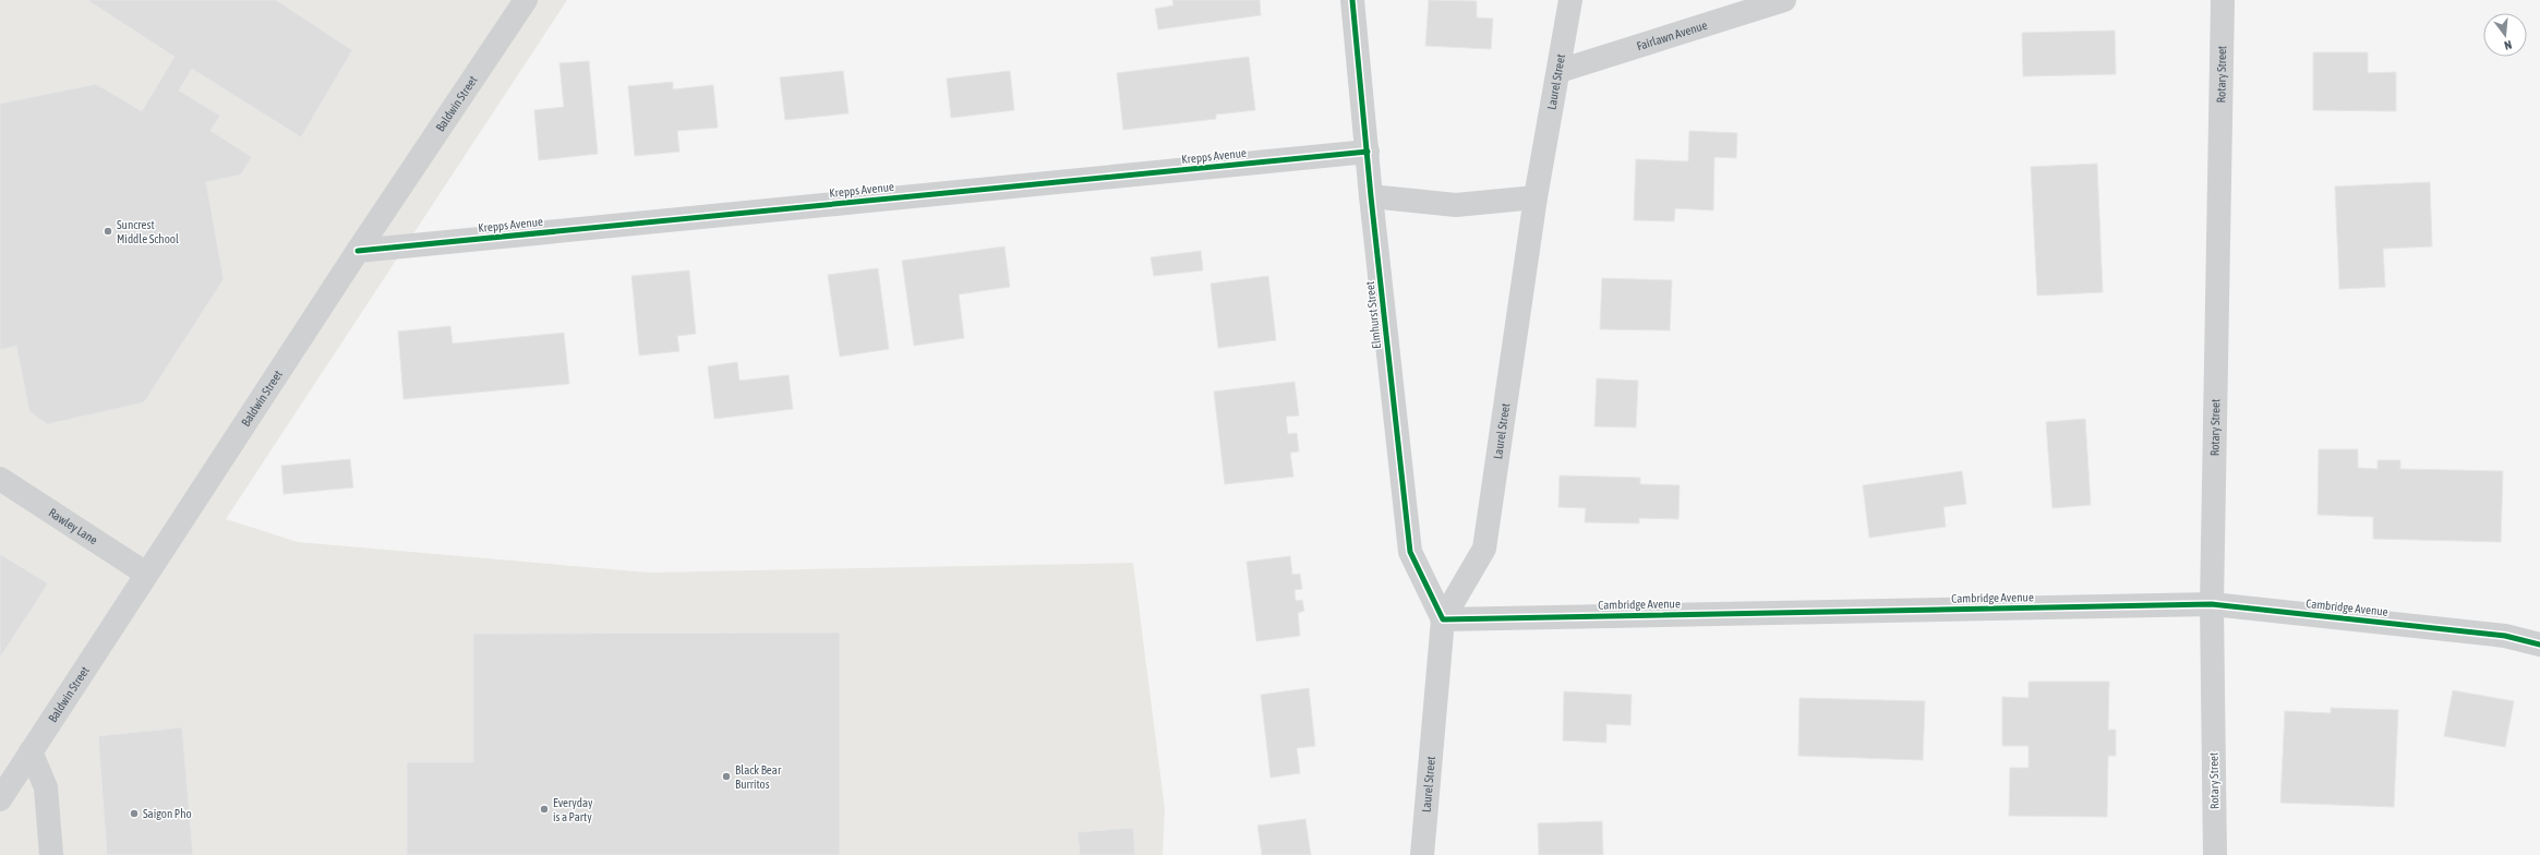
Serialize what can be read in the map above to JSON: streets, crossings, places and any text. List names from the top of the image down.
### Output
{
  "streets": {
    "street": [
      "Fairlawn Avenue",
      "Rotary Street",
      "Laurel Street",
      "Baldwin Street",
      "Krepps Avenue",
      "Elmhurst Street",
      "Rawley Lane",
      "Cambridge Avenue"
    ]
  },
  "crossings": [
    ["Fairlawn Avenue", "Laurel Street"],
    ["Rotary Street", "Cambridge Avenue"],
    ["Laurel Street", "Elmhurst Street"],
    ["Laurel Street", "Cambridge Avenue"],
    ["Baldwin Street", "Krepps Avenue"],
    ["Baldwin Street", "Rawley Lane"],
    ["Krepps Avenue", "Elmhurst Street"],
    ["Elmhurst Street", "Cambridge Avenue"]
  ],
  "places": [
    "Suncrest Middle School",
    "Black Bear Burritos",
    "Everyday is a Party",
    "Saigon Pho"
  ],
  "north": "bottom"
}
